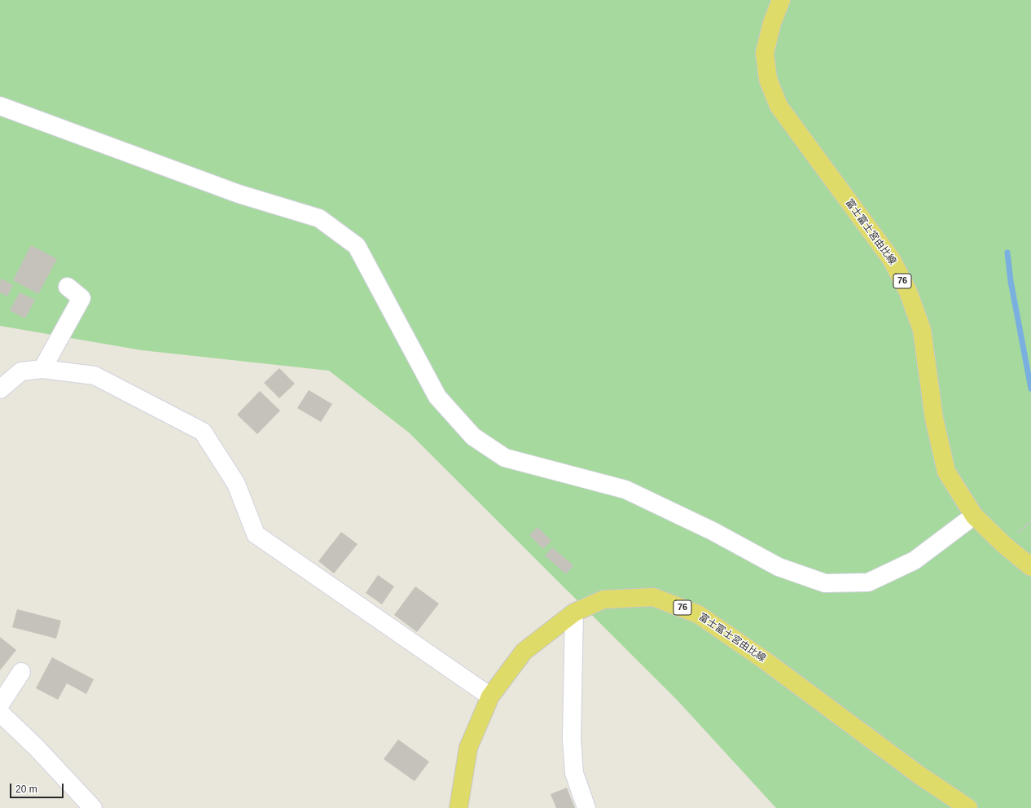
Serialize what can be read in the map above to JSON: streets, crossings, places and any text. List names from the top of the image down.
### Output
{
  "streets": {
    "main road": ["富士富士宮由比線", "76"]
  },
  "scale_bar": "20 m"
}
